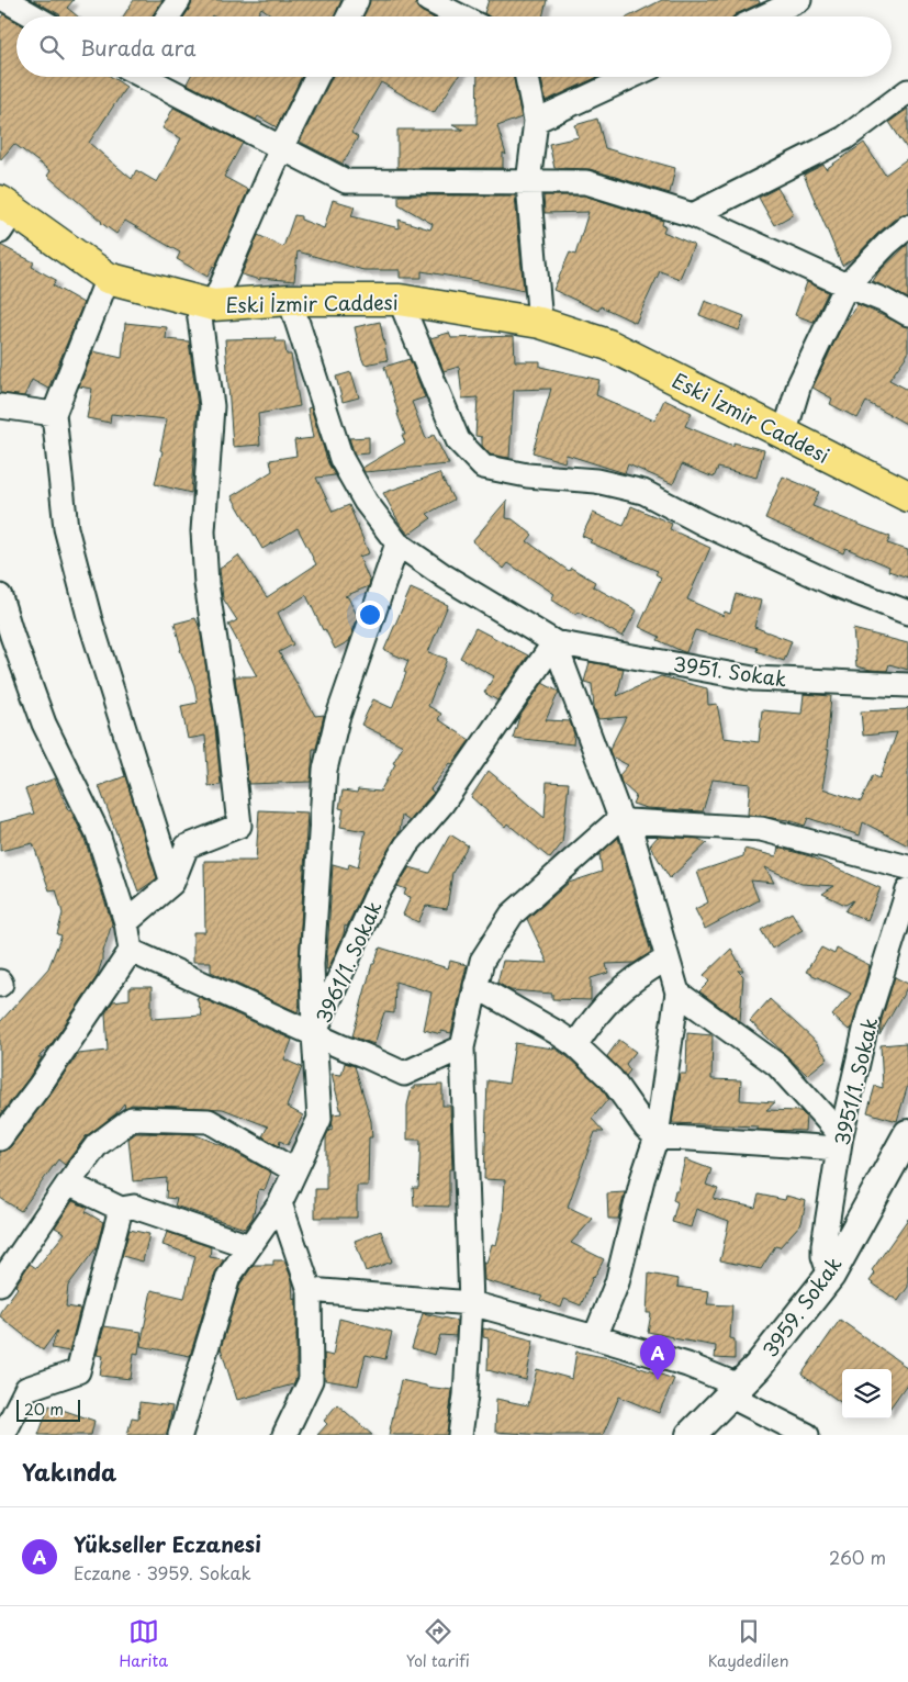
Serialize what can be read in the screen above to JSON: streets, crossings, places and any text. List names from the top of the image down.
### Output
{
  "streets": {
    "main road": ["Eski İzmir Caddesi"],
    "street": [
      "3951. Sokak",
      "3961/1. Sokak",
      "3951/1. Sokak",
      "3959. Sokak"
    ]
  },
  "crossings": [
    ["3951. Sokak", "3961/1. Sokak"],
    ["3951/1. Sokak", "3959. Sokak"]
  ],
  "scale_bar": "20 m",
  "page": {
    "search": "Burada ara",
    "pins": "A",
    "scale": "20 m",
    "heading": "Yakında",
    "list": [
      {
        "mark": "A",
        "name": "Yükseller Eczanesi",
        "note": "Eczane · 3959. Sokak",
        "value": "260 m"
      }
    ],
    "nav": ["Harita", "Yol tarifi", "Kaydedilen"]
  }
}
